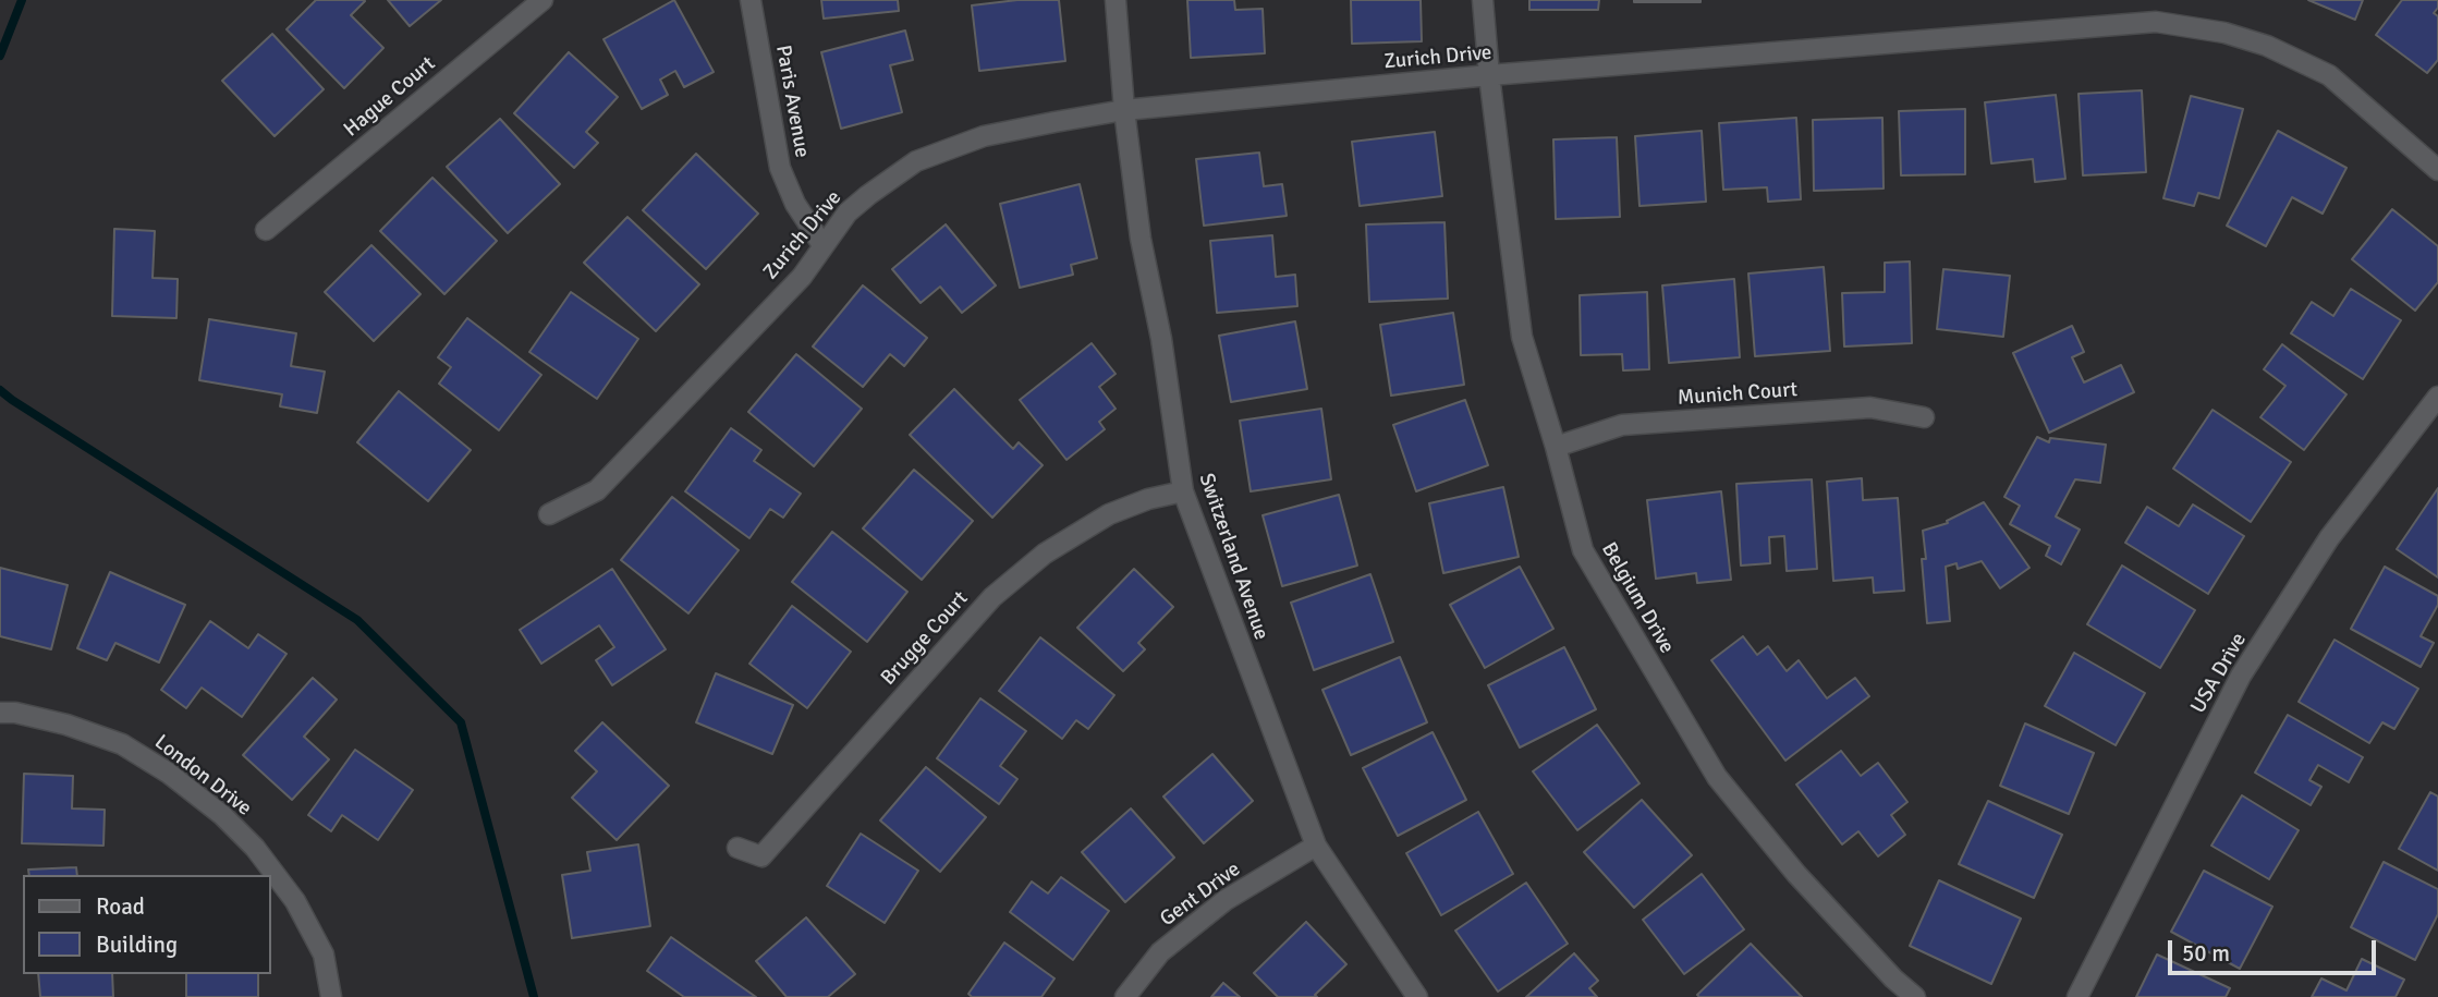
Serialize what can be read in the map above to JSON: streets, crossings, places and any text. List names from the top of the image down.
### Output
{
  "streets": {
    "street": [
      "Zurich Drive",
      "Hague Court",
      "Paris Avenue",
      "Munich Court",
      "Switzerland Avenue",
      "Belgium Drive",
      "Brugge Court",
      "USA Drive",
      "London Drive",
      "Gent Drive"
    ]
  },
  "crossings": [
    ["Zurich Drive", "Paris Avenue"],
    ["Zurich Drive", "Switzerland Avenue"],
    ["Zurich Drive", "Belgium Drive"],
    ["Munich Court", "Belgium Drive"],
    ["Switzerland Avenue", "Brugge Court"],
    ["Switzerland Avenue", "Gent Drive"]
  ],
  "legend": ["Road", "Building"],
  "scale_bar": "50 m"
}
